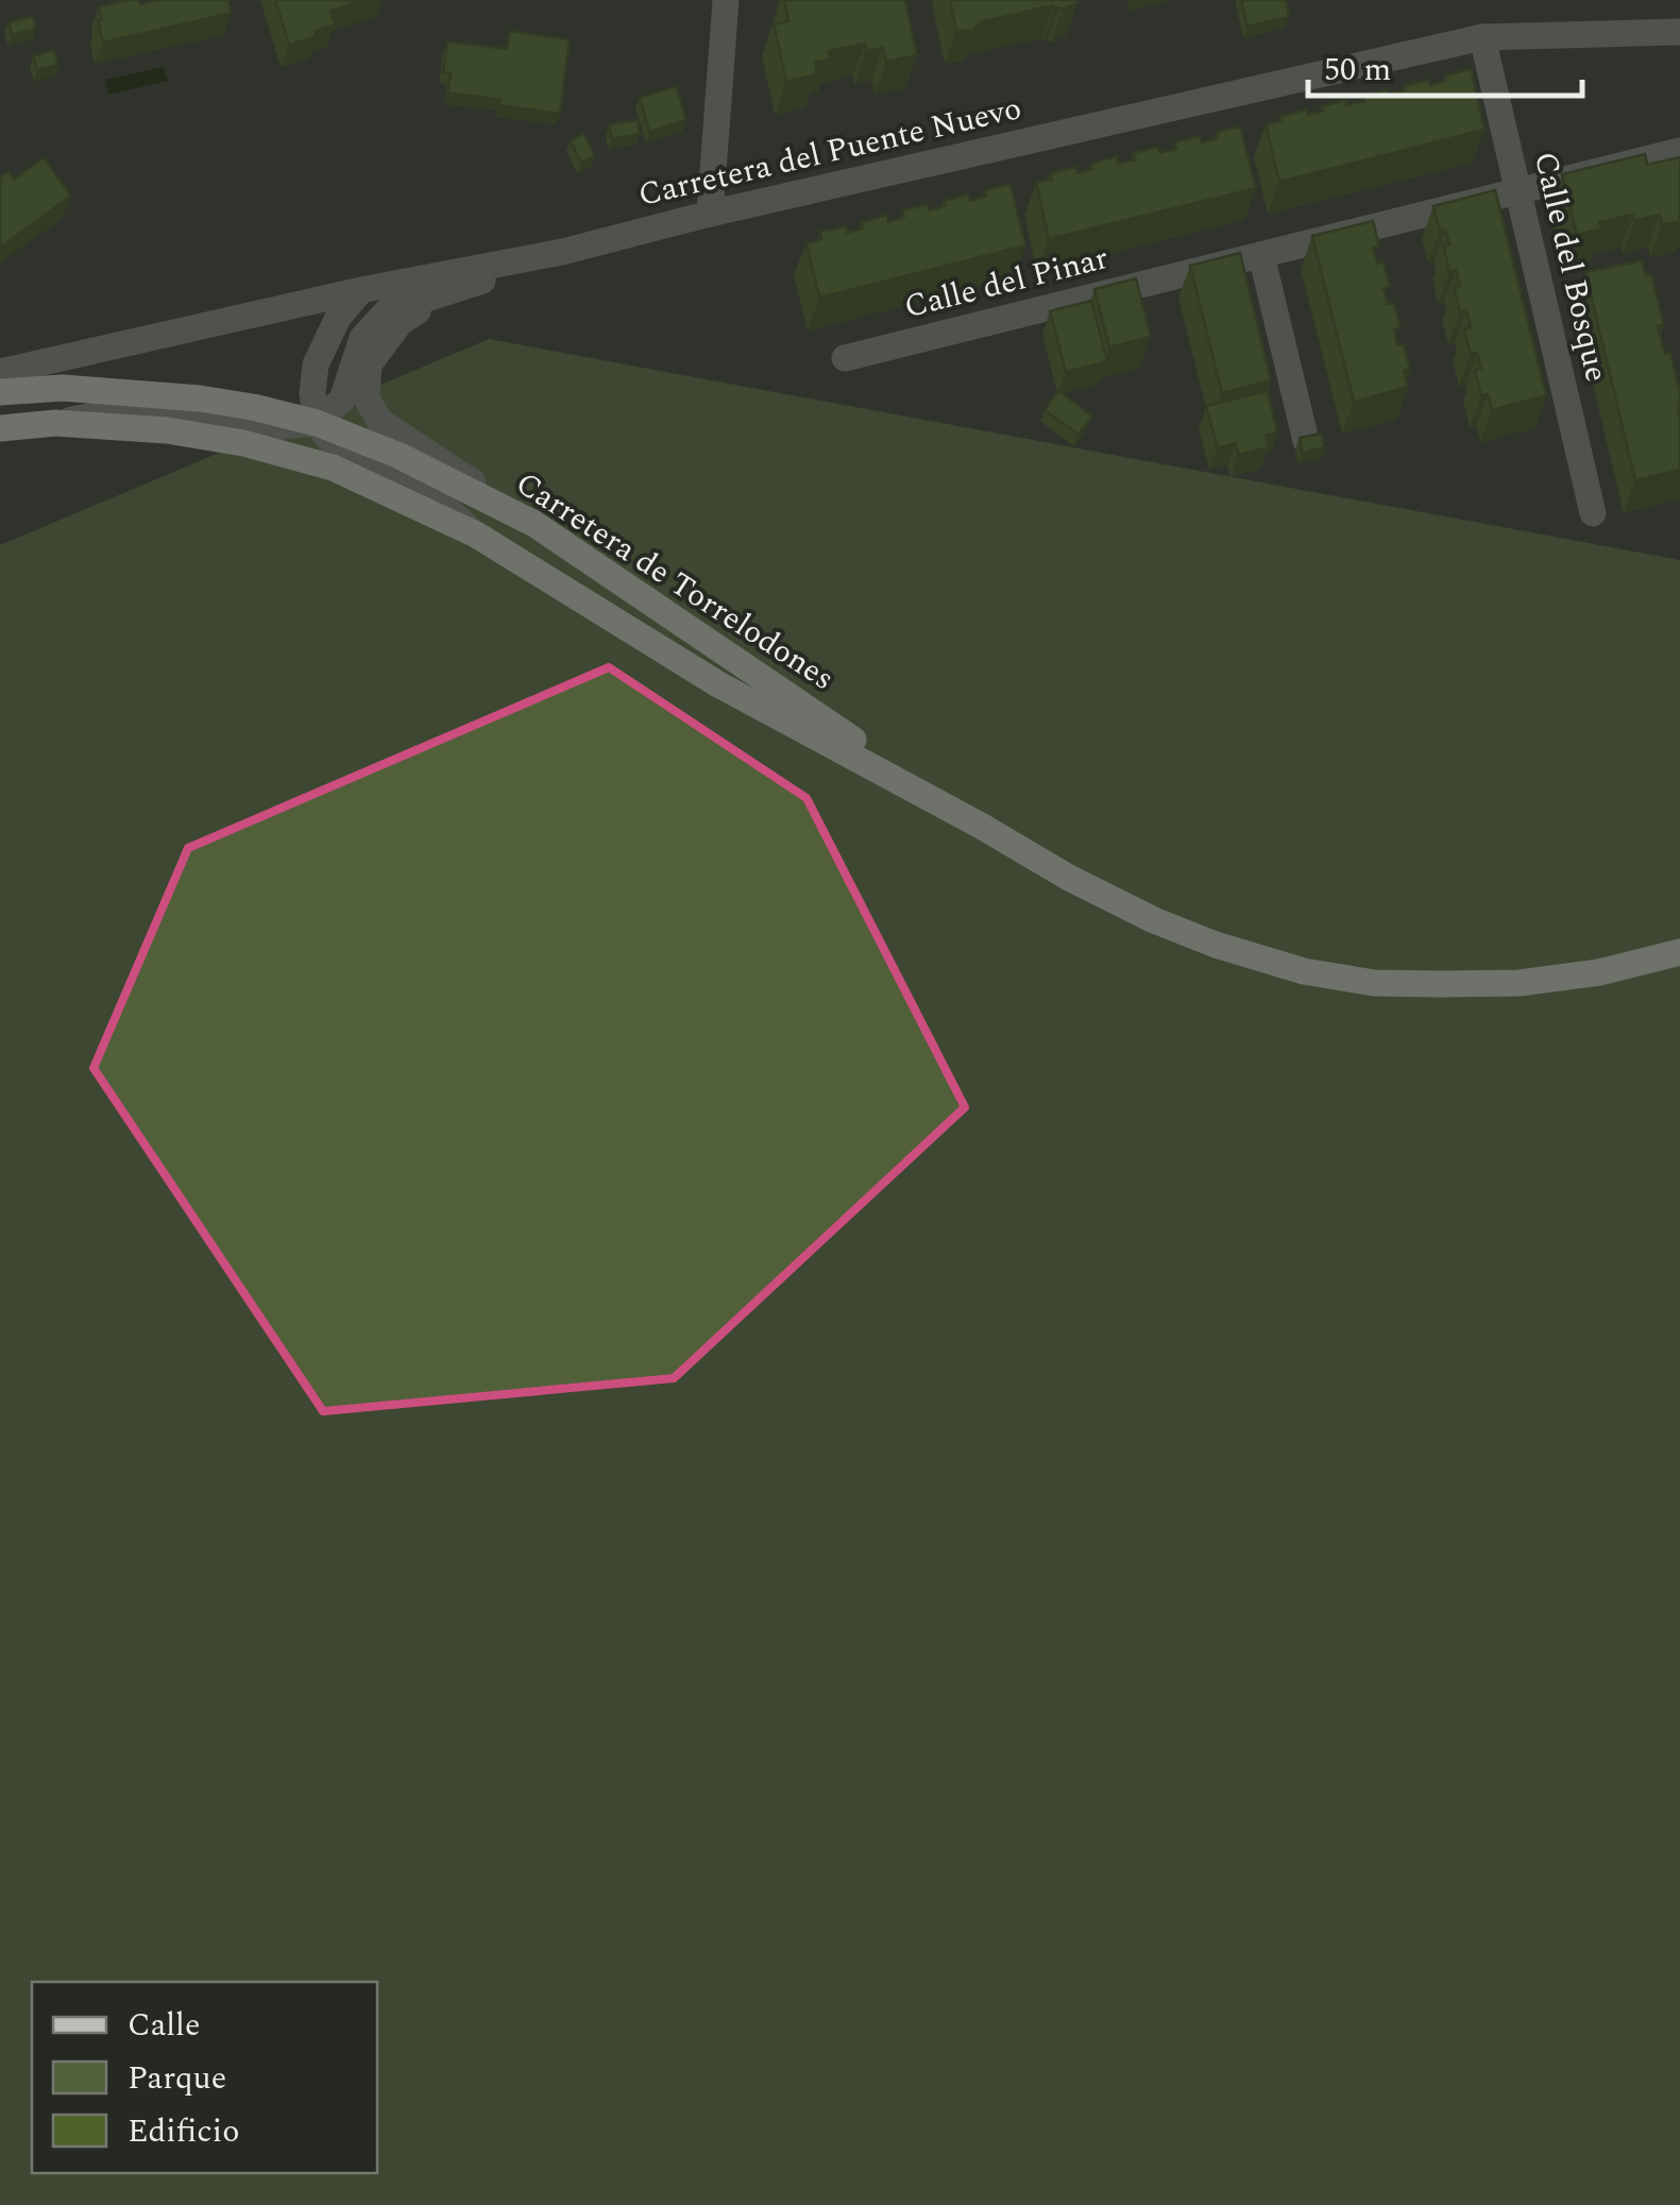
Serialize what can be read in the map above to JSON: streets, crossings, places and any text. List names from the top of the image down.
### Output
{
  "streets": {
    "main road": ["Carretera de Torrelodones"],
    "street": ["Carretera del Puente Nuevo", "Calle del Bosque", "Calle del Pinar"]
  },
  "crossings": [
    ["Carretera del Puente Nuevo", "Calle del Bosque"],
    ["Calle del Bosque", "Calle del Pinar"]
  ],
  "legend": ["Calle", "Parque", "Edificio"],
  "scale_bar": "50 m"
}
